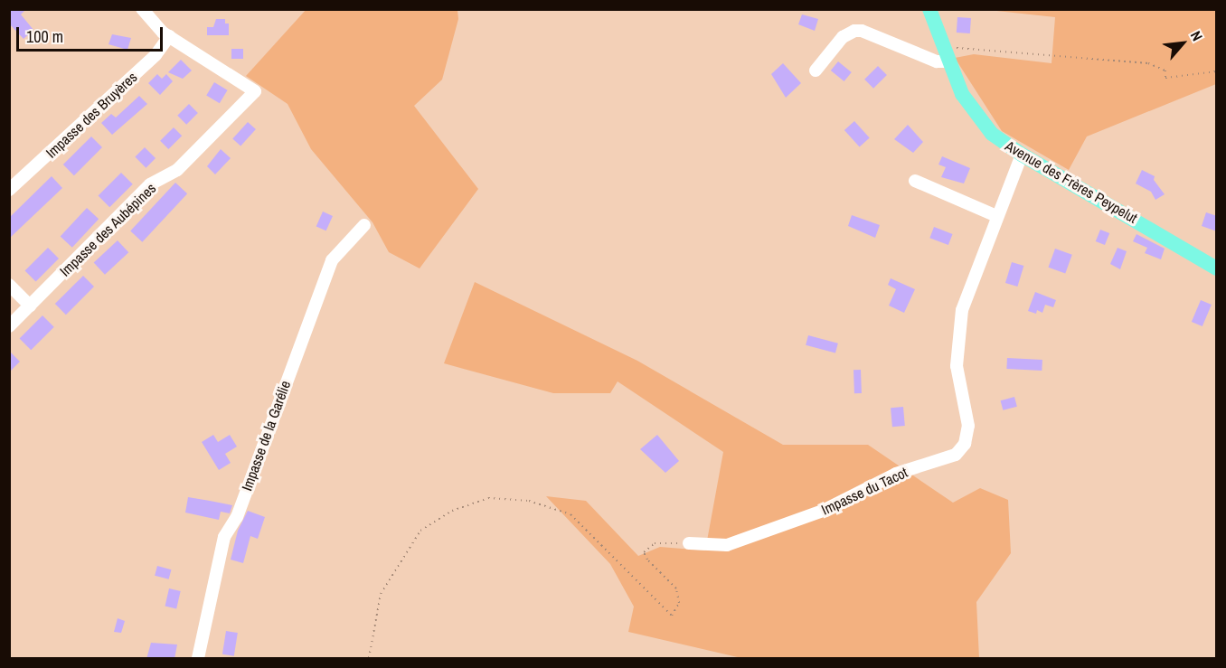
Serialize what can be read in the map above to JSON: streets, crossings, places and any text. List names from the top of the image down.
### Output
{
  "streets": {
    "main road": ["Avenue des Frères Peypelut"],
    "street": [
      "Impasse des Bruyères",
      "Impasse des Aubépines",
      "Impasse de la Garélie",
      "Impasse du Tacot"
    ]
  },
  "crossings": [
    ["Impasse des Bruyères", "Impasse des Aubépines"],
    ["Avenue des Frères Peypelut", "Impasse du Tacot"]
  ],
  "scale_bar": "100 m",
  "north": "top right"
}
